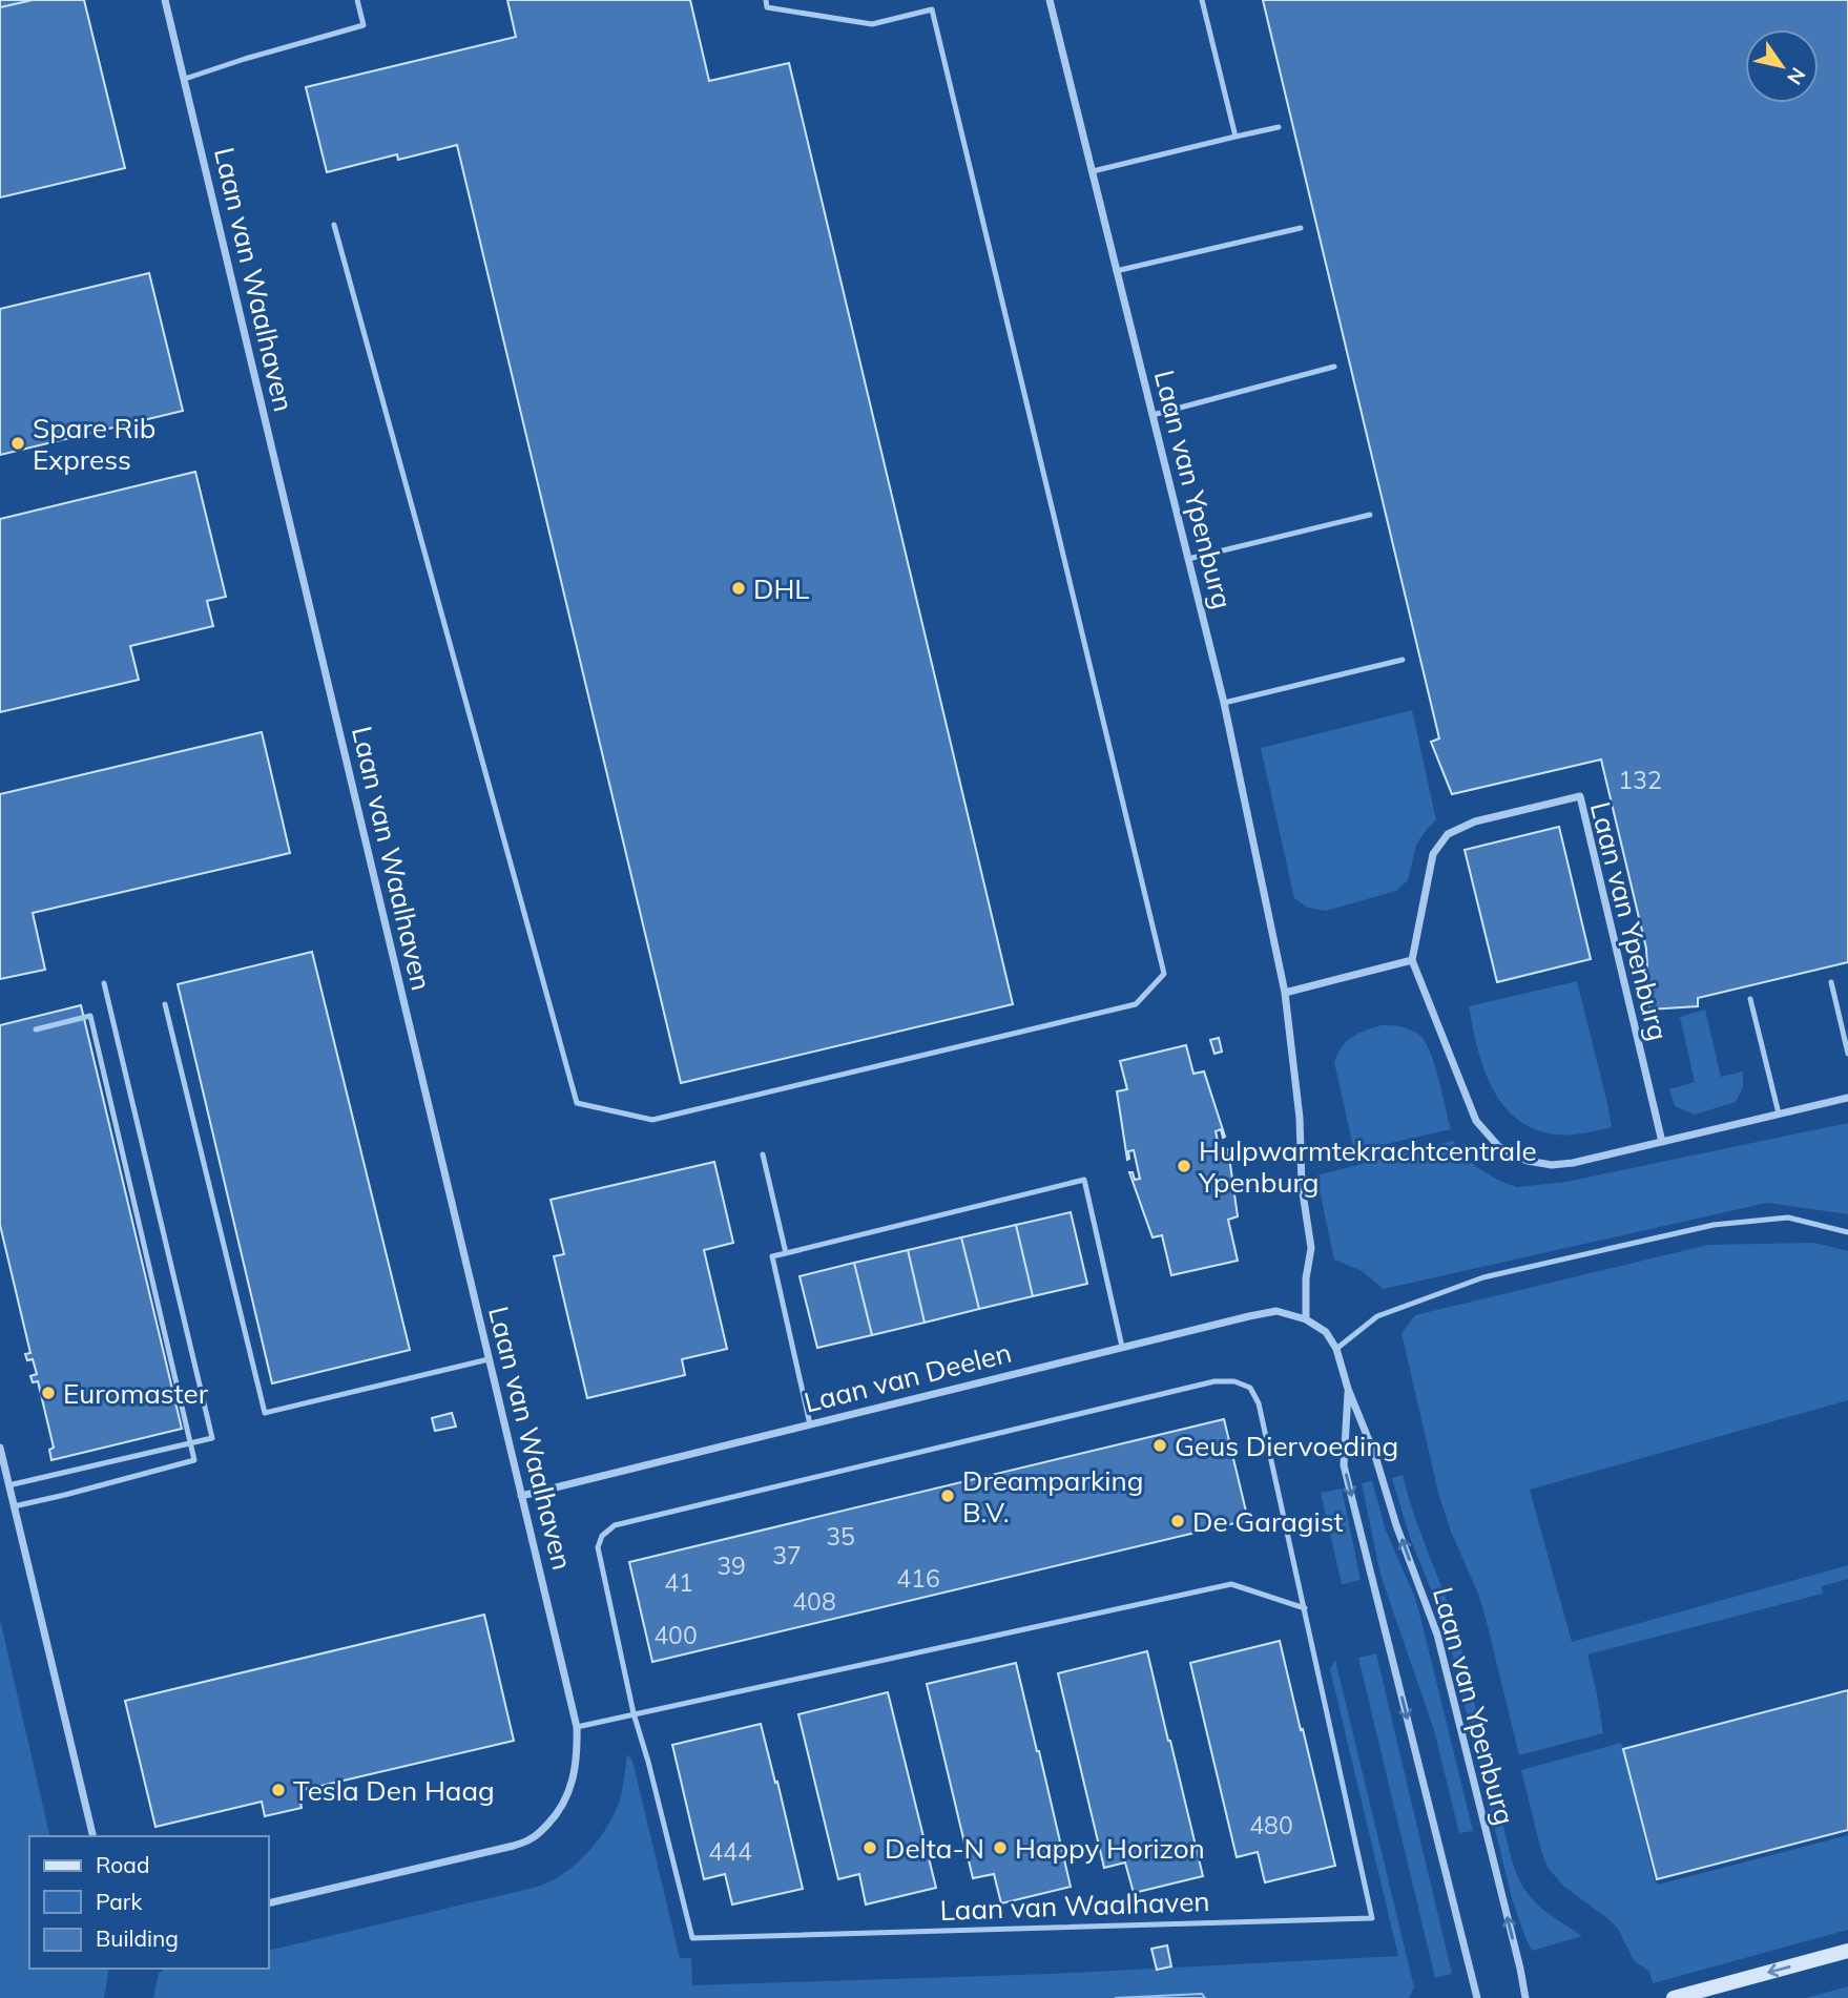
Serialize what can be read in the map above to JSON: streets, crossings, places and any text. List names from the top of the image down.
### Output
{
  "streets": {
    "street": ["Laan van Waalhaven", "Laan van Ypenburg", "Laan van Deelen"]
  },
  "crossings": [
    ["Laan van Waalhaven", "Laan van Deelen"],
    ["Laan van Ypenburg", "Laan van Deelen"]
  ],
  "places": [
    "Spare Rib Express",
    "DHL",
    "Hulpwarmtekrachtcentrale Ypenburg",
    "Euromaster",
    "Geus Diervoeding",
    "Dreamparking B.V.",
    "De Garagist",
    "Tesla Den Haag",
    "Delta-N",
    "Happy Horizon"
  ],
  "house_numbers": [
    "132",
    "35",
    "37",
    "39",
    "416",
    "41",
    "408",
    "400",
    "480",
    "444"
  ],
  "legend": ["Road", "Park", "Building"],
  "north": "bottom right"
}
